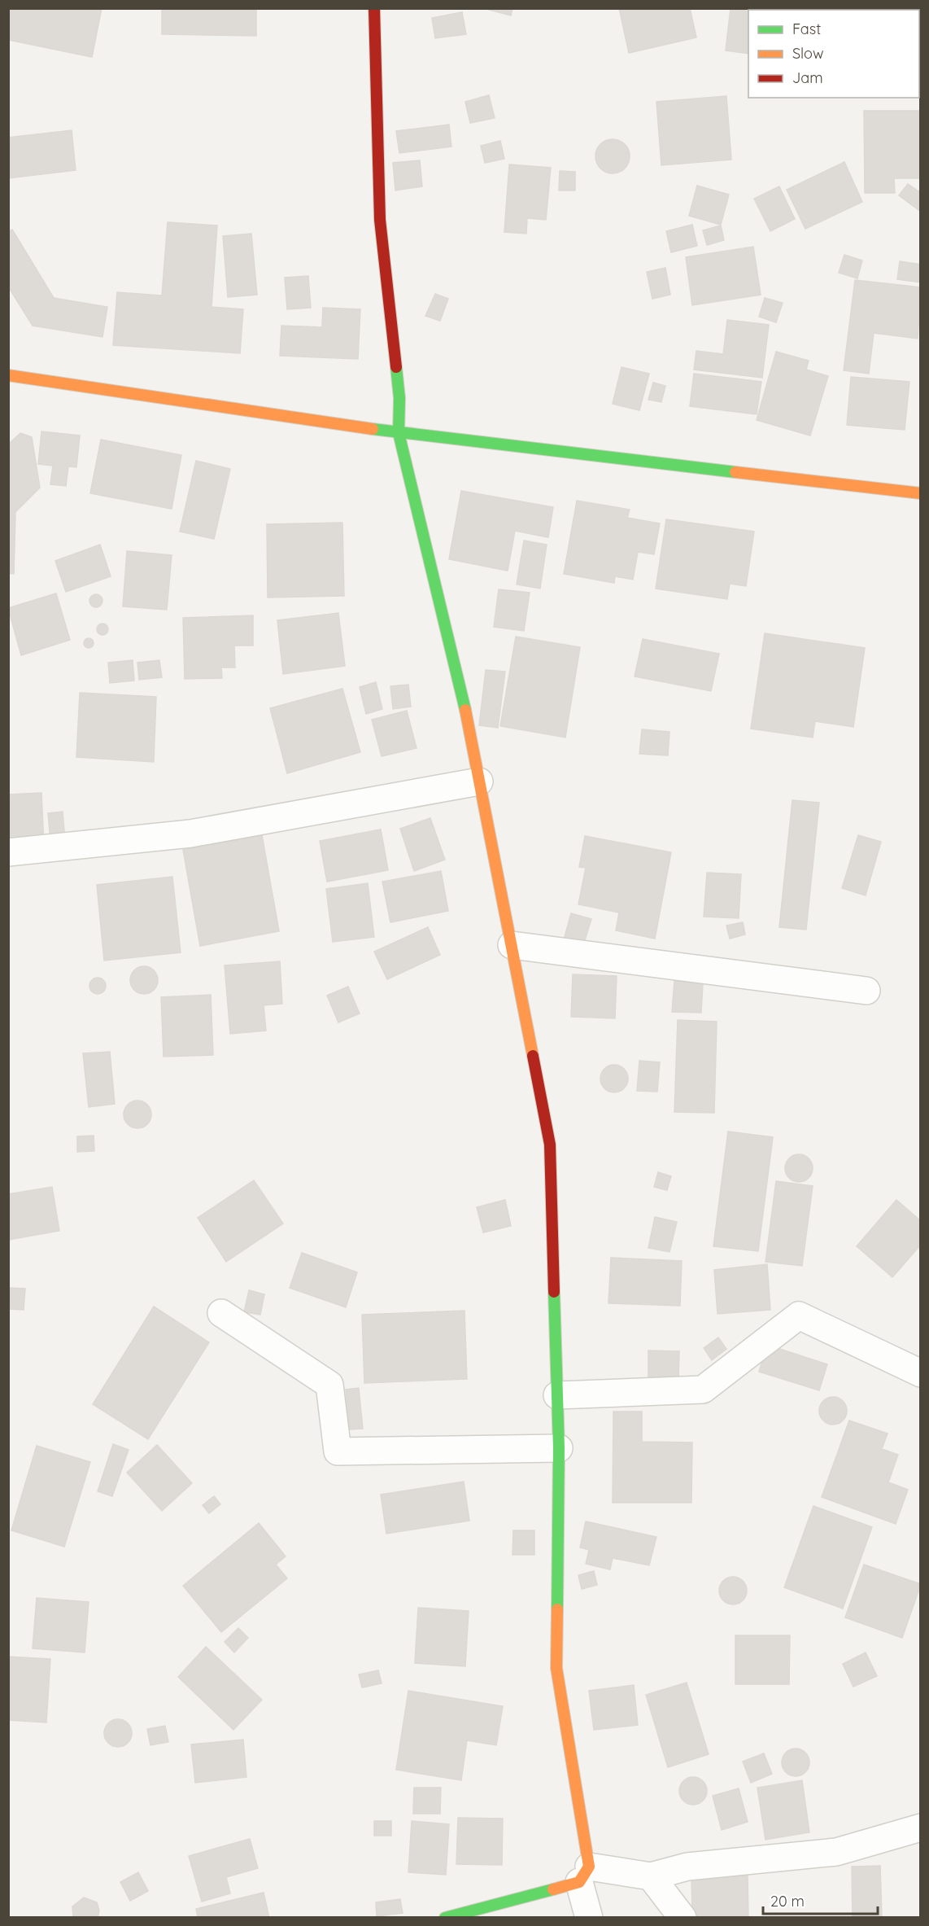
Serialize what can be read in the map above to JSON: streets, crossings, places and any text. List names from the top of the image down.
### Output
{
  "legend": ["Fast", "Slow", "Jam"],
  "scale_bar": "20 m"
}
